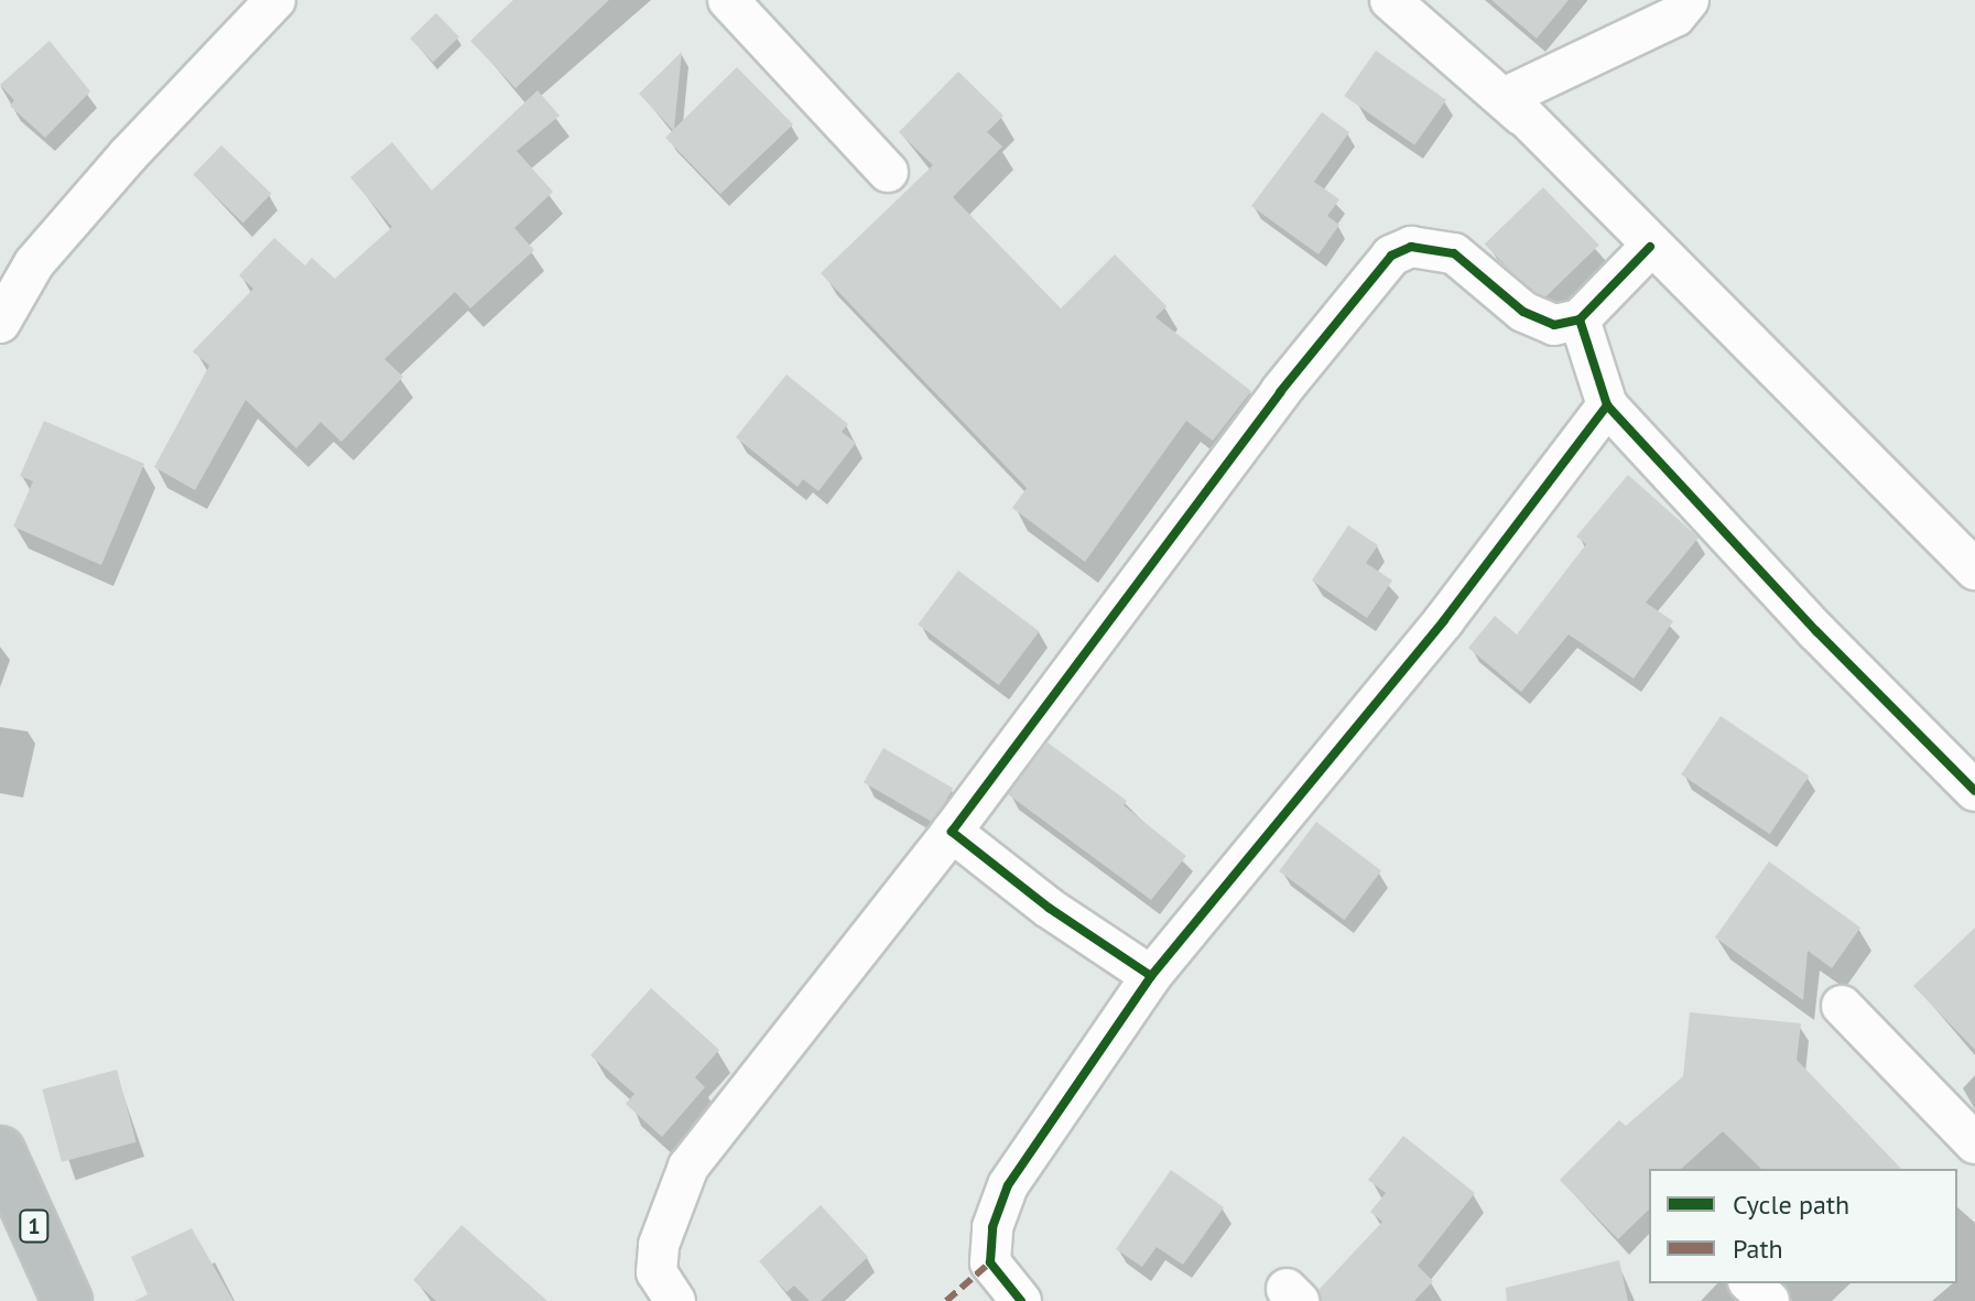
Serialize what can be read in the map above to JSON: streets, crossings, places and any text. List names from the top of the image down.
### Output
{
  "streets": {
    "highway": ["1"]
  },
  "legend": ["Cycle path", "Path"]
}
